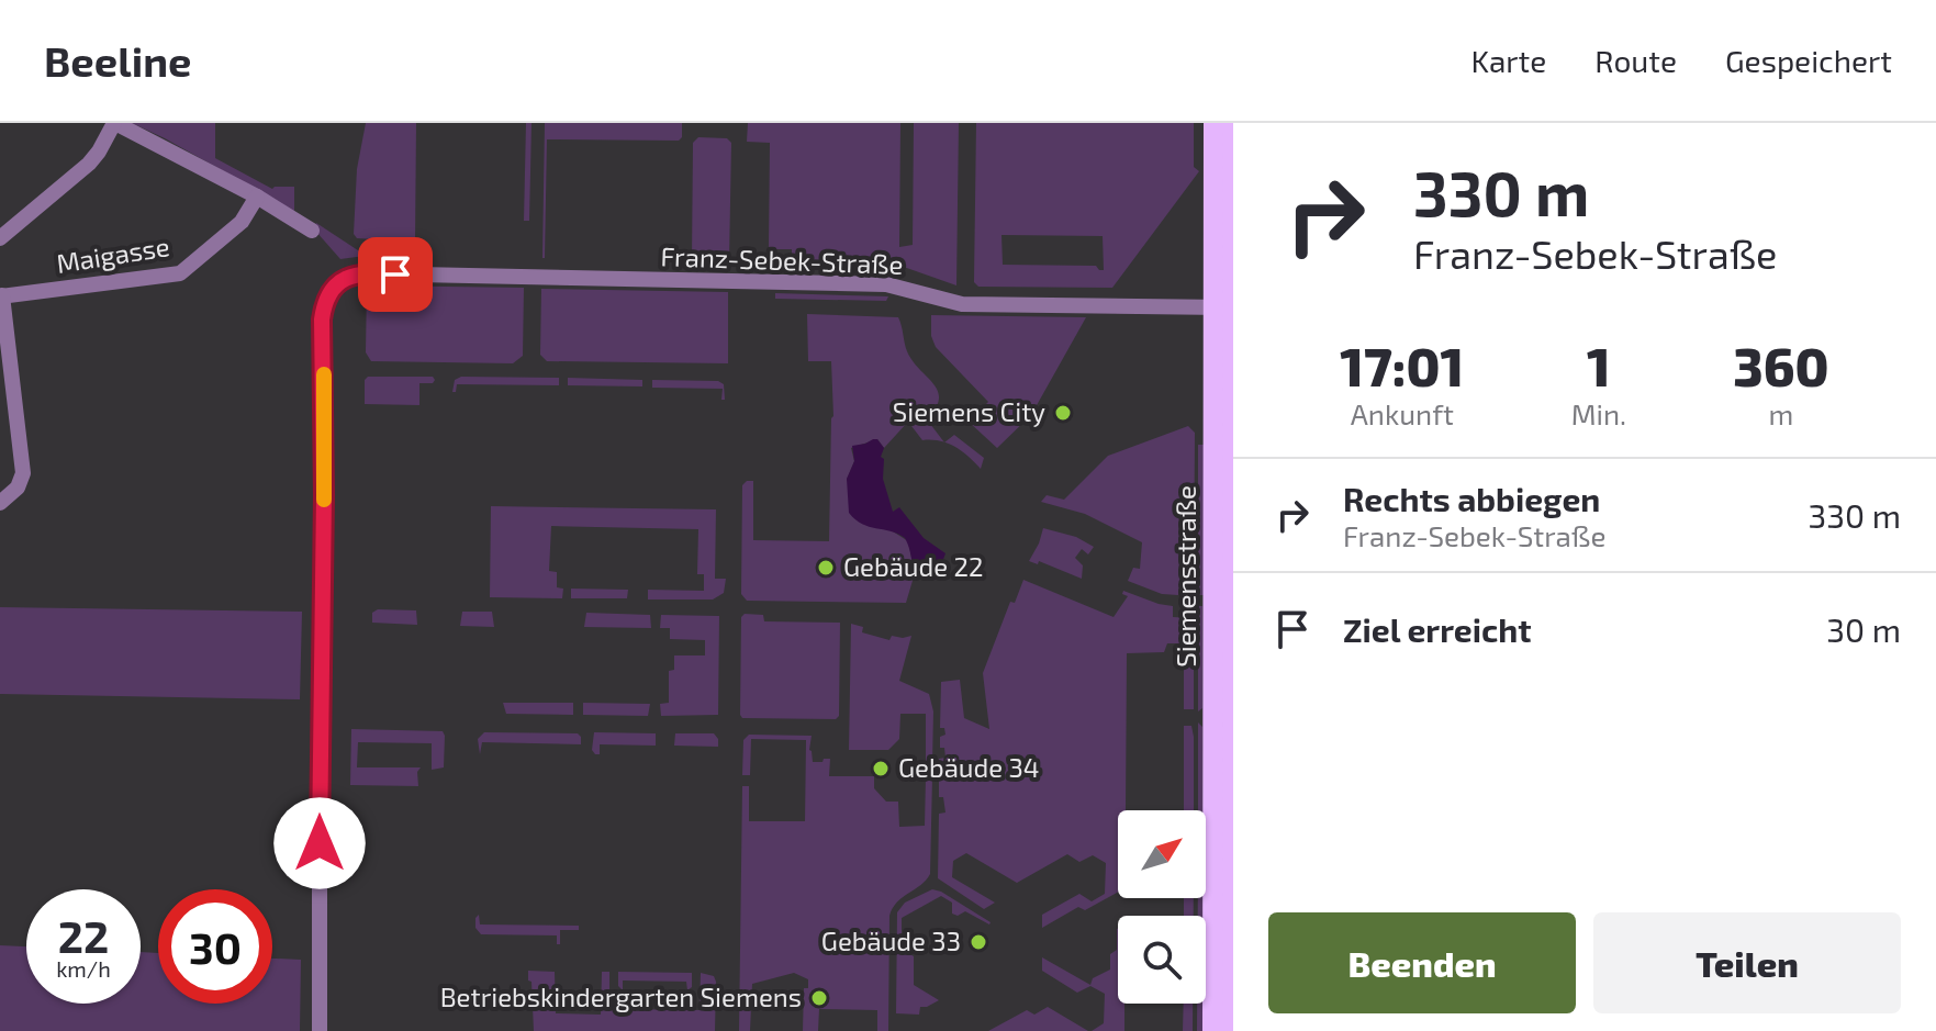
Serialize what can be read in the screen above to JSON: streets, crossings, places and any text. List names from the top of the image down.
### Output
{
  "streets": {
    "main road": ["Siemensstraße"],
    "street": ["Maigasse", "Franz-Sebek-Straße"]
  },
  "crossings": [
    ["Franz-Sebek-Straße", "Siemensstraße"]
  ],
  "places": [
    "Siemens City",
    "Gebäude 22",
    "Gebäude 34",
    "Gebäude 33",
    "Betriebskindergarten Siemens"
  ],
  "north": "top right",
  "page": {
    "header": "Beeline",
    "nav": ["Karte", "Route", "Gespeichert"],
    "turn": ["330 m", "Franz-Sebek-Straße"],
    "eta": [
      "17:01",
      "Ankunft",
      "1",
      "Min.",
      "360",
      "m"
    ],
    "list": [
      {
        "name": "Rechts abbiegen",
        "note": "Franz-Sebek-Straße",
        "value": "330 m"
      },
      {
        "name": "Ziel erreicht",
        "value": "30 m"
      }
    ],
    "speed": "22 km/h",
    "limit": "30",
    "buttons": ["Beenden", "Teilen"]
  }
}
